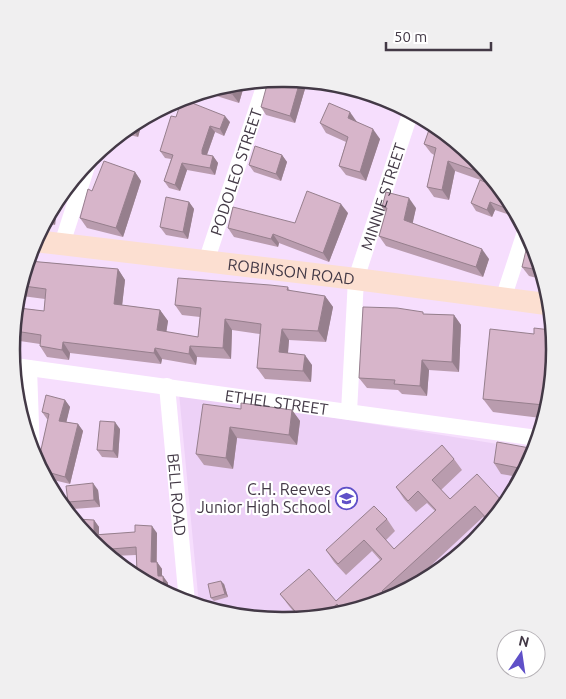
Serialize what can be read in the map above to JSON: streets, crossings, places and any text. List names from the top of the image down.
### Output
{
  "streets": {
    "main road": ["ROBINSON ROAD"],
    "street": [
      "PODOLEO STREET",
      "MINNIE STREET",
      "ETHEL STREET",
      "BELL ROAD"
    ]
  },
  "crossings": [
    ["PODOLEO STREET", "ROBINSON ROAD"],
    ["MINNIE STREET", "ROBINSON ROAD"],
    ["MINNIE STREET", "ETHEL STREET"],
    ["ETHEL STREET", "BELL ROAD"]
  ],
  "places": {
    "school or university": ["C.H. Reeves Junior High School"]
  },
  "scale_bar": "50 m",
  "north": "top"
}
